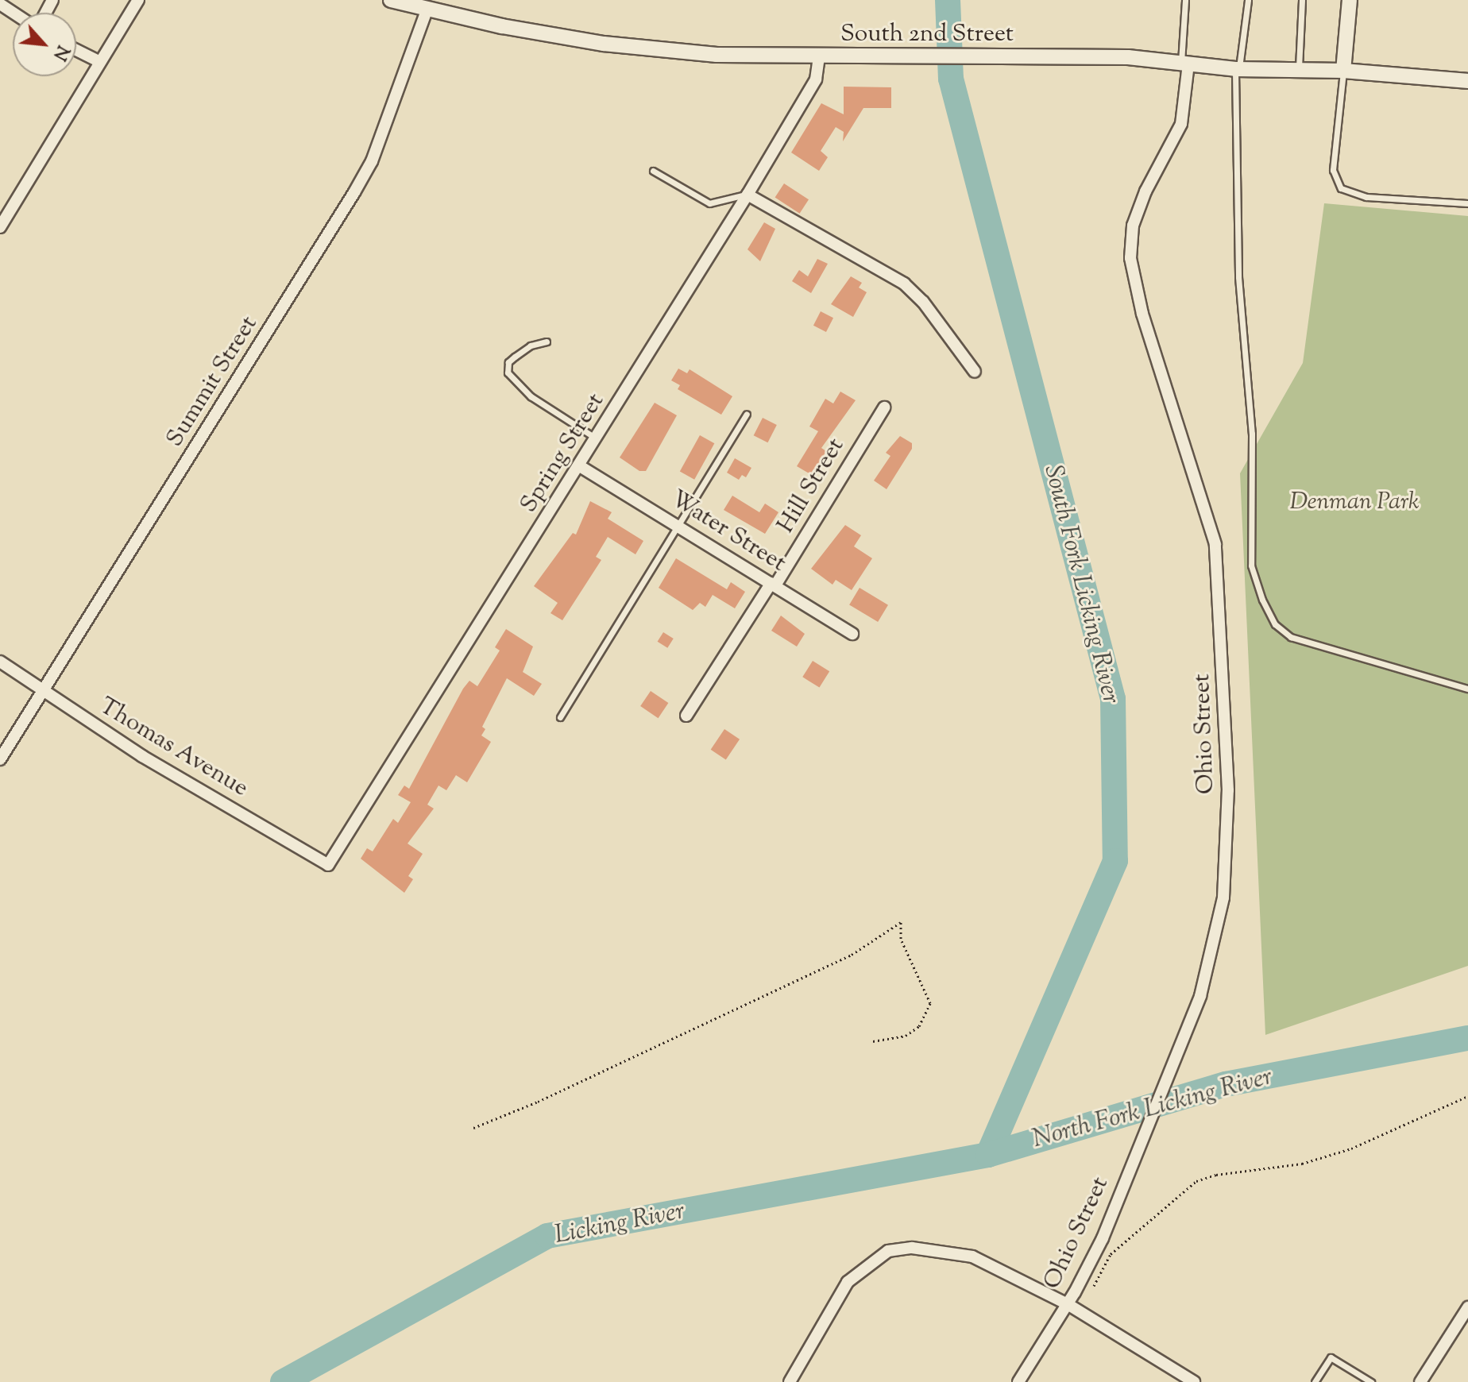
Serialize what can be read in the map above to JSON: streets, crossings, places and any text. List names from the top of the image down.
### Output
{
  "streets": {
    "street": [
      "South 2nd Street",
      "Summit Street",
      "Spring Street",
      "Hill Street",
      "Water Street",
      "Ohio Street",
      "Thomas Avenue"
    ]
  },
  "crossings": [
    ["South 2nd Street", "Summit Street"],
    ["South 2nd Street", "Spring Street"],
    ["South 2nd Street", "Ohio Street"],
    ["Summit Street", "Thomas Avenue"],
    ["Spring Street", "Water Street"],
    ["Spring Street", "Thomas Avenue"],
    ["Hill Street", "Water Street"]
  ],
  "water": ["South Fork Licking River", "North Fork Licking River", "Licking River"],
  "parks": ["Denman Park"],
  "north": "bottom right"
}
